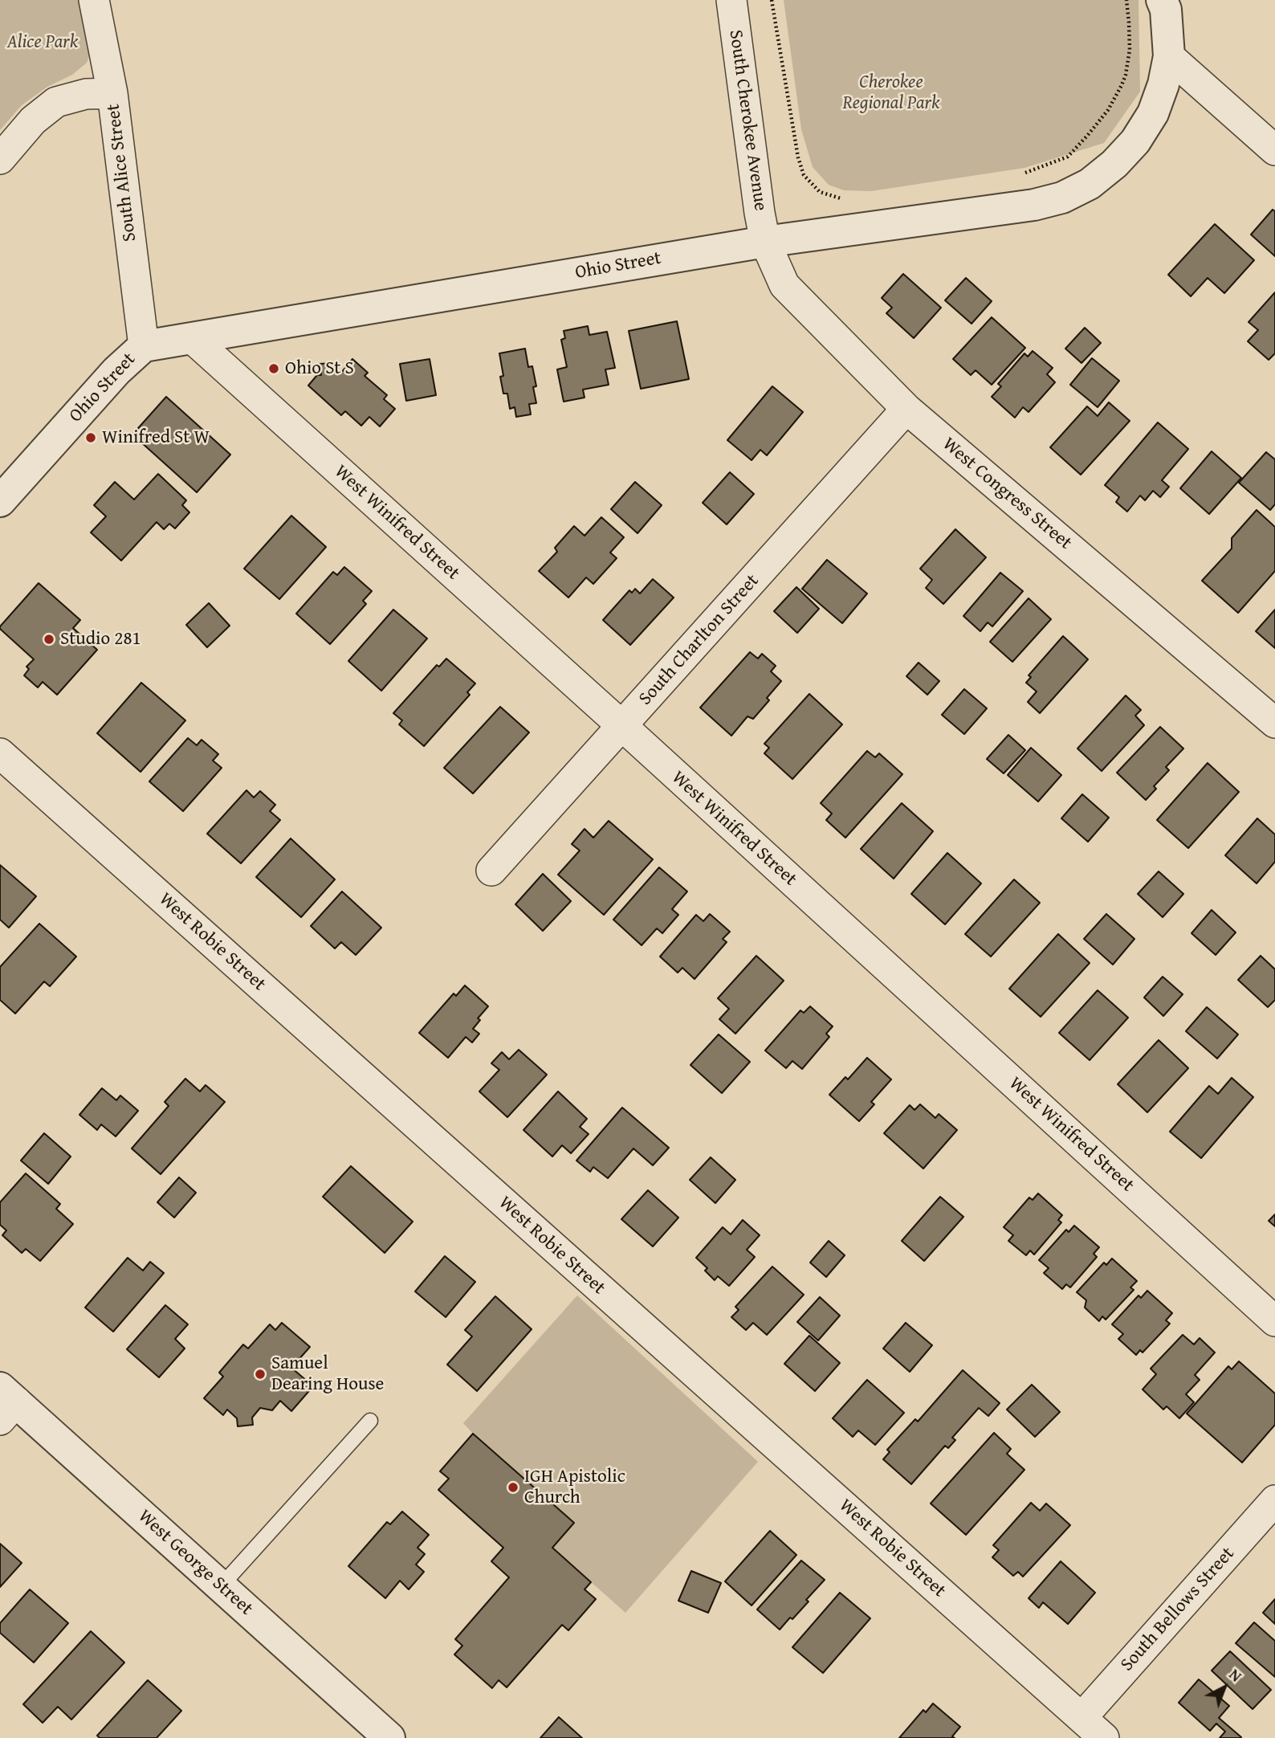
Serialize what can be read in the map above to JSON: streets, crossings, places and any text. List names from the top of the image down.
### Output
{
  "streets": {
    "street": [
      "South Cherokee Avenue",
      "South Alice Street",
      "Ohio Street",
      "West Congress Street",
      "West Winifred Street",
      "South Charlton Street",
      "West Robie Street",
      "West George Street",
      "South Bellows Street"
    ]
  },
  "crossings": [
    ["South Cherokee Avenue", "Ohio Street"],
    ["South Cherokee Avenue", "West Congress Street"],
    ["South Alice Street", "Ohio Street"],
    ["Ohio Street", "West Congress Street"],
    ["Ohio Street", "West Winifred Street"],
    ["West Congress Street", "South Charlton Street"],
    ["West Winifred Street", "South Charlton Street"],
    ["West Robie Street", "South Bellows Street"]
  ],
  "parks": ["Alice Park", "Cherokee Regional Park"],
  "places": [
    "Ohio St S",
    "Winifred St W",
    "Studio 281",
    "Samuel Dearing House",
    "IGH Apistolic Church"
  ],
  "north": "top right"
}
